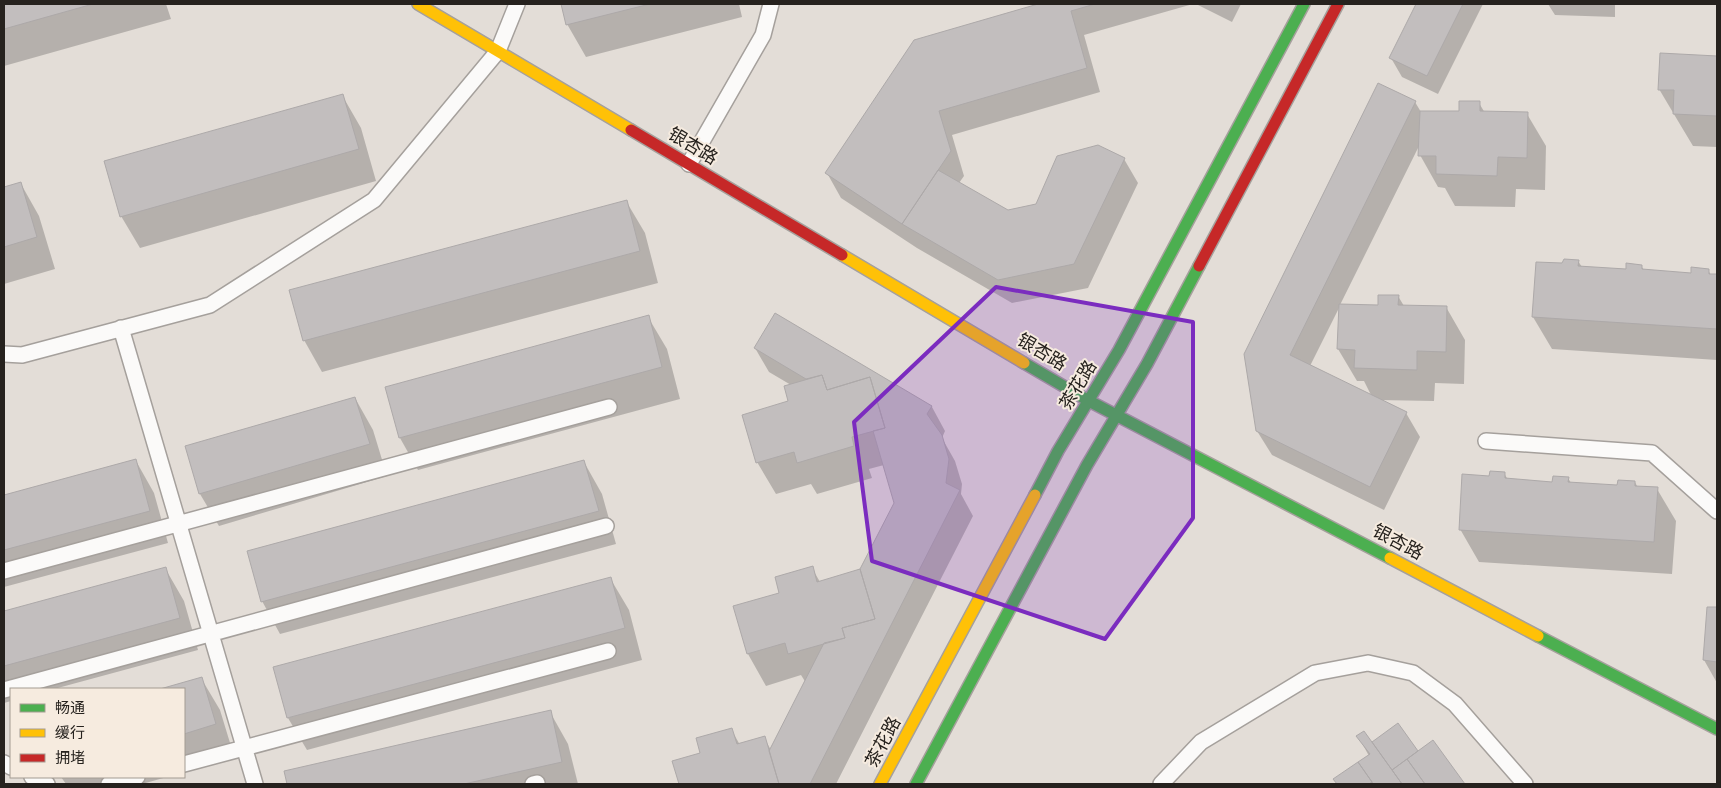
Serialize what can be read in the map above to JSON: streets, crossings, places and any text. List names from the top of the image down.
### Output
{
  "streets": {
    "main road": ["银杏路", "茶花路"]
  },
  "crossings": [
    ["银杏路", "茶花路"]
  ],
  "legend": ["畅通", "缓行", "拥堵"]
}
